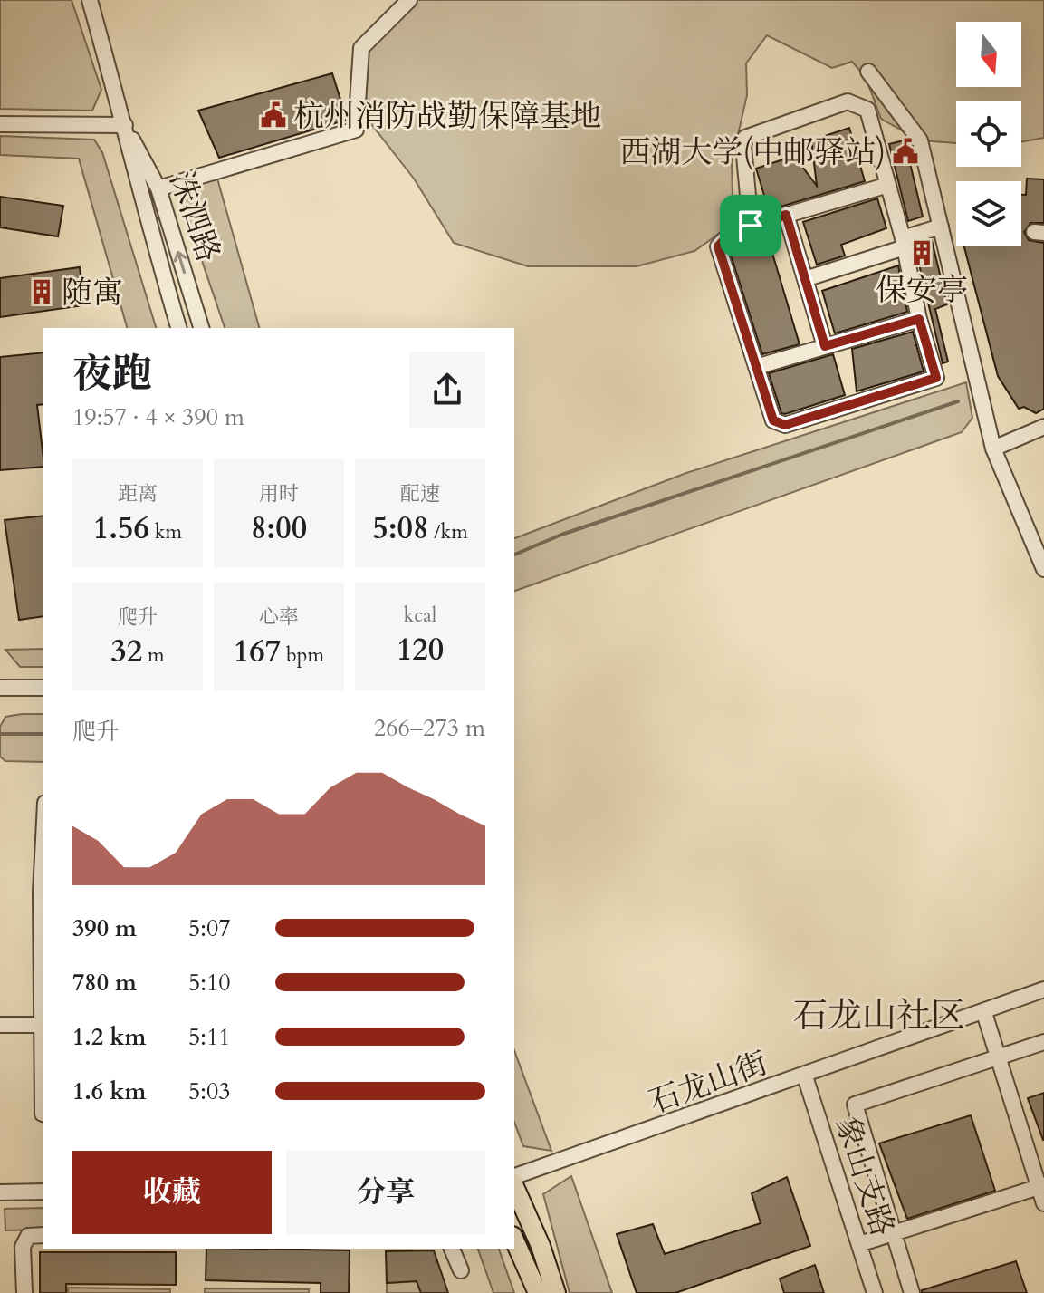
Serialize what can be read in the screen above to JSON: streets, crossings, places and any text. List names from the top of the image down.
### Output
{
  "streets": {
    "street": ["洙泗路", "石龙山街", "象山支路"]
  },
  "crossings": [
    ["石龙山街", "象山支路"]
  ],
  "districts": ["石龙山社区"],
  "places": {
    "public building": ["杭州消防战勤保障基地", "西湖大学(中邮驿站)"],
    "building": ["保安亭", "随寓"]
  },
  "north": "bottom",
  "page": {
    "heading": ["夜跑", "19:57 · 4 × 390 m"],
    "stats": [
      ["距离", "1.56 km"],
      ["用时", "8:00"],
      ["配速", "5:08 /km"],
      ["爬升", "32 m"],
      ["心率", "167 bpm"],
      ["kcal", "120"]
    ],
    "chart": ["爬升", "266–273 m"],
    "list": [
      {
        "name": "390 m",
        "note": "5:07"
      },
      {
        "name": "780 m",
        "note": "5:10"
      },
      {
        "name": "1.2 km",
        "note": "5:11"
      },
      {
        "name": "1.6 km",
        "note": "5:03"
      }
    ],
    "buttons": ["收藏", "分享"]
  }
}
